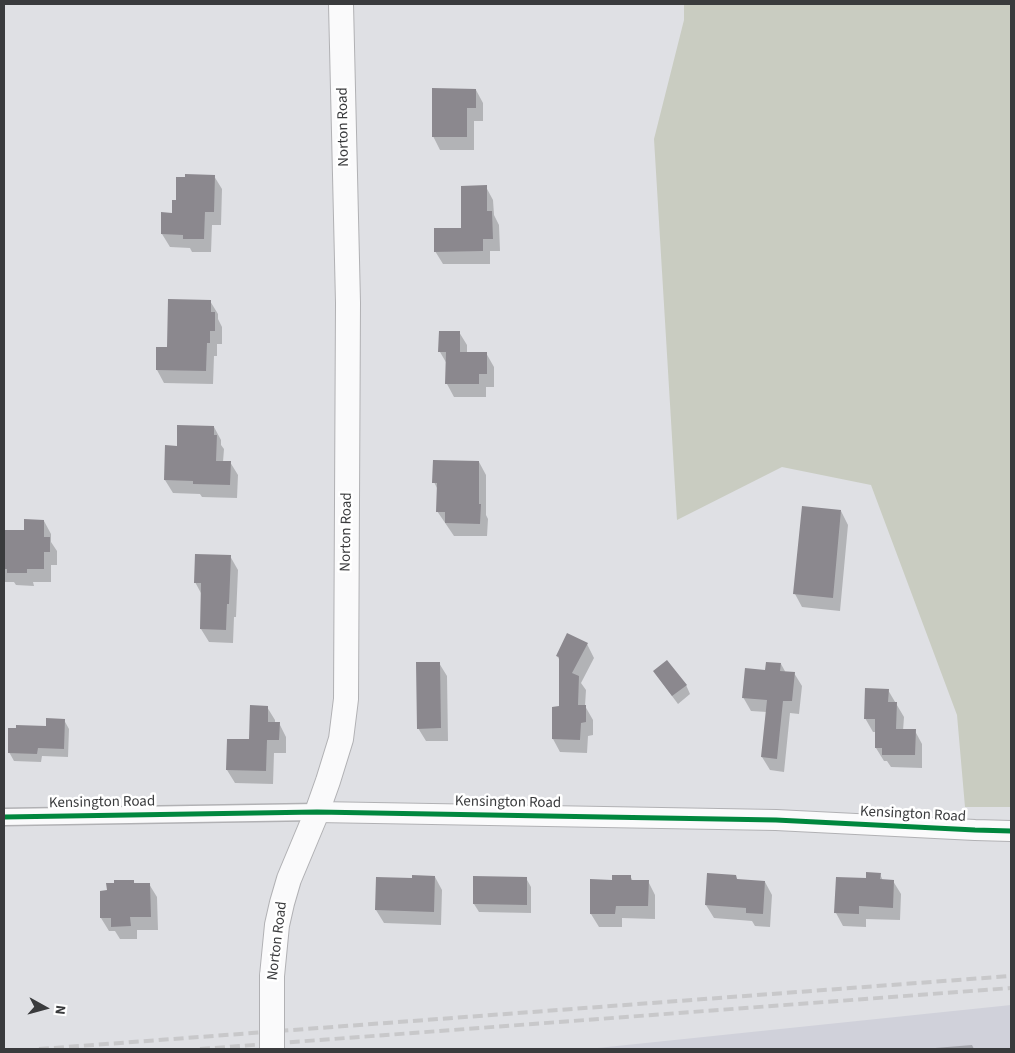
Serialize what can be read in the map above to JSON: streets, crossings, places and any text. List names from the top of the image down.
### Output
{
  "streets": {
    "main road": ["Norton Road"],
    "street": ["Kensington Road"]
  },
  "crossings": [
    ["Norton Road", "Kensington Road"]
  ],
  "north": "right"
}
